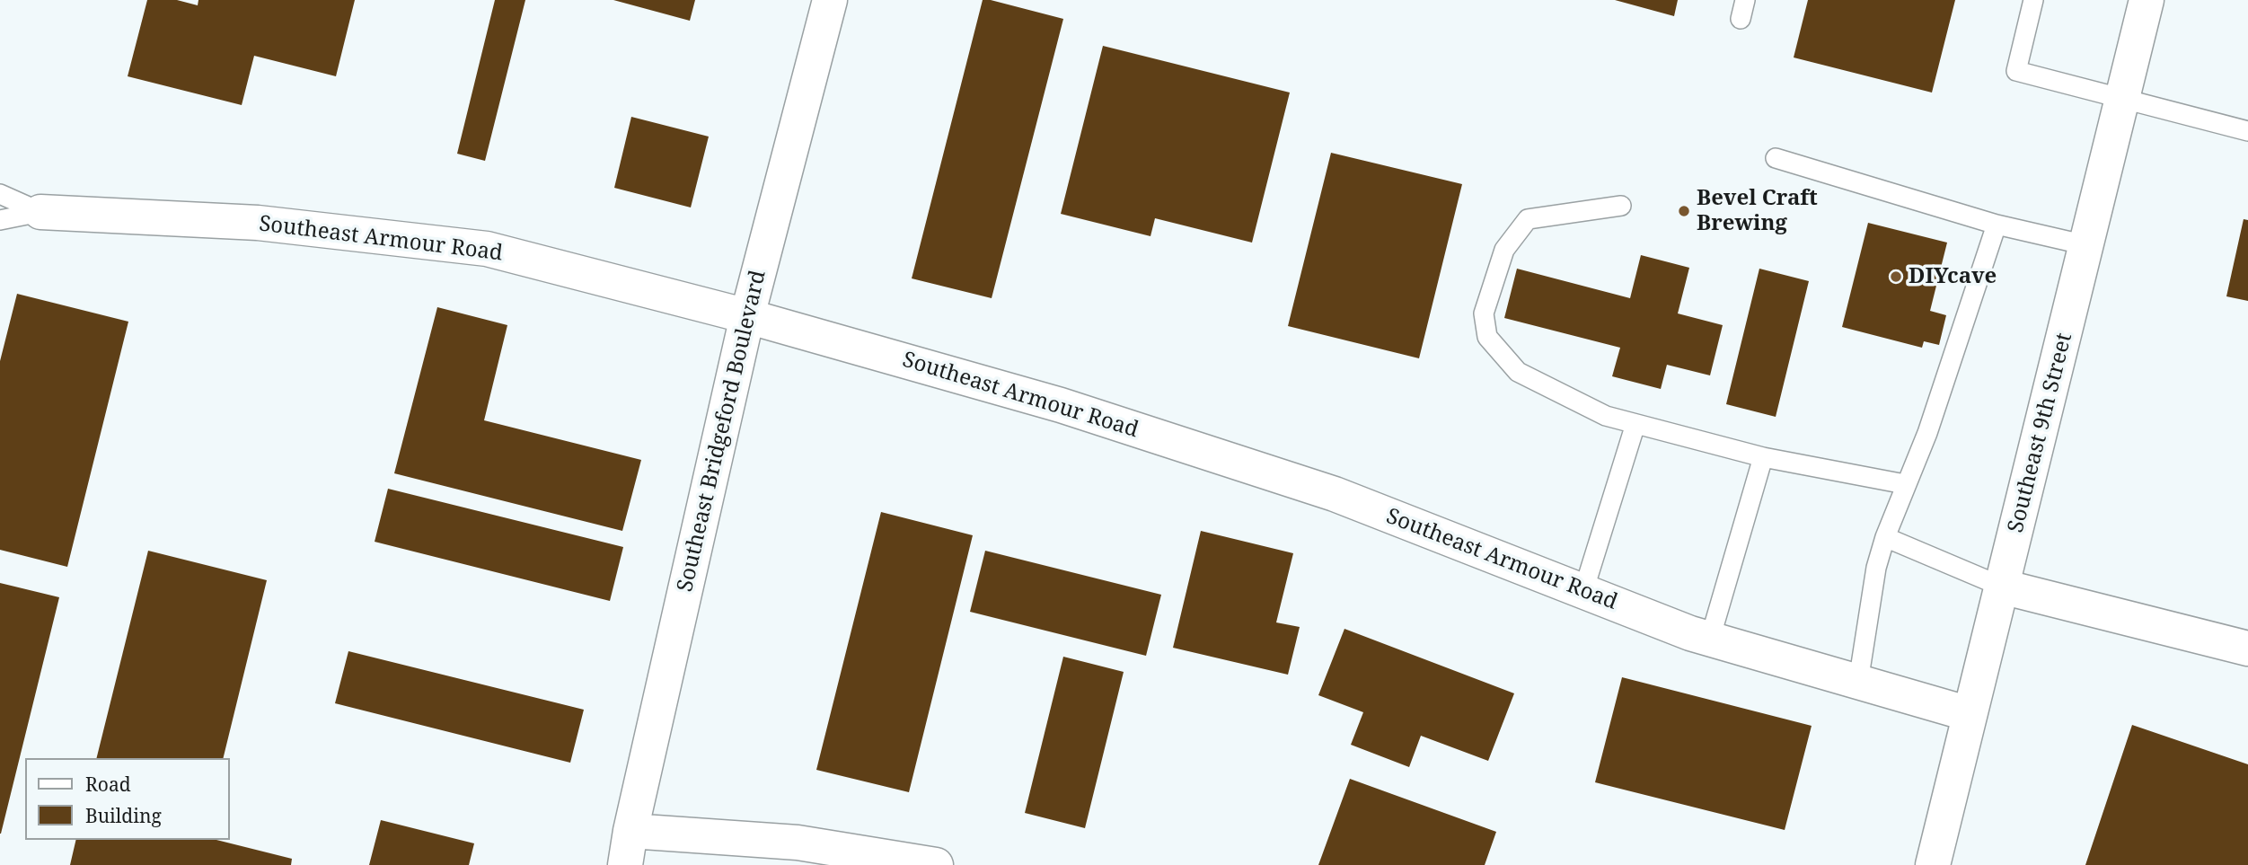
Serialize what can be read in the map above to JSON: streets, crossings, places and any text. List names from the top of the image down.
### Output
{
  "streets": {
    "street": ["Southeast Armour Road", "Southeast Bridgeford Boulevard", "Southeast 9th Street"]
  },
  "crossings": [
    ["Southeast Armour Road", "Southeast Bridgeford Boulevard"],
    ["Southeast Armour Road", "Southeast 9th Street"]
  ],
  "places": ["Bevel Craft Brewing", "DIYcave"],
  "legend": ["Road", "Building"]
}
